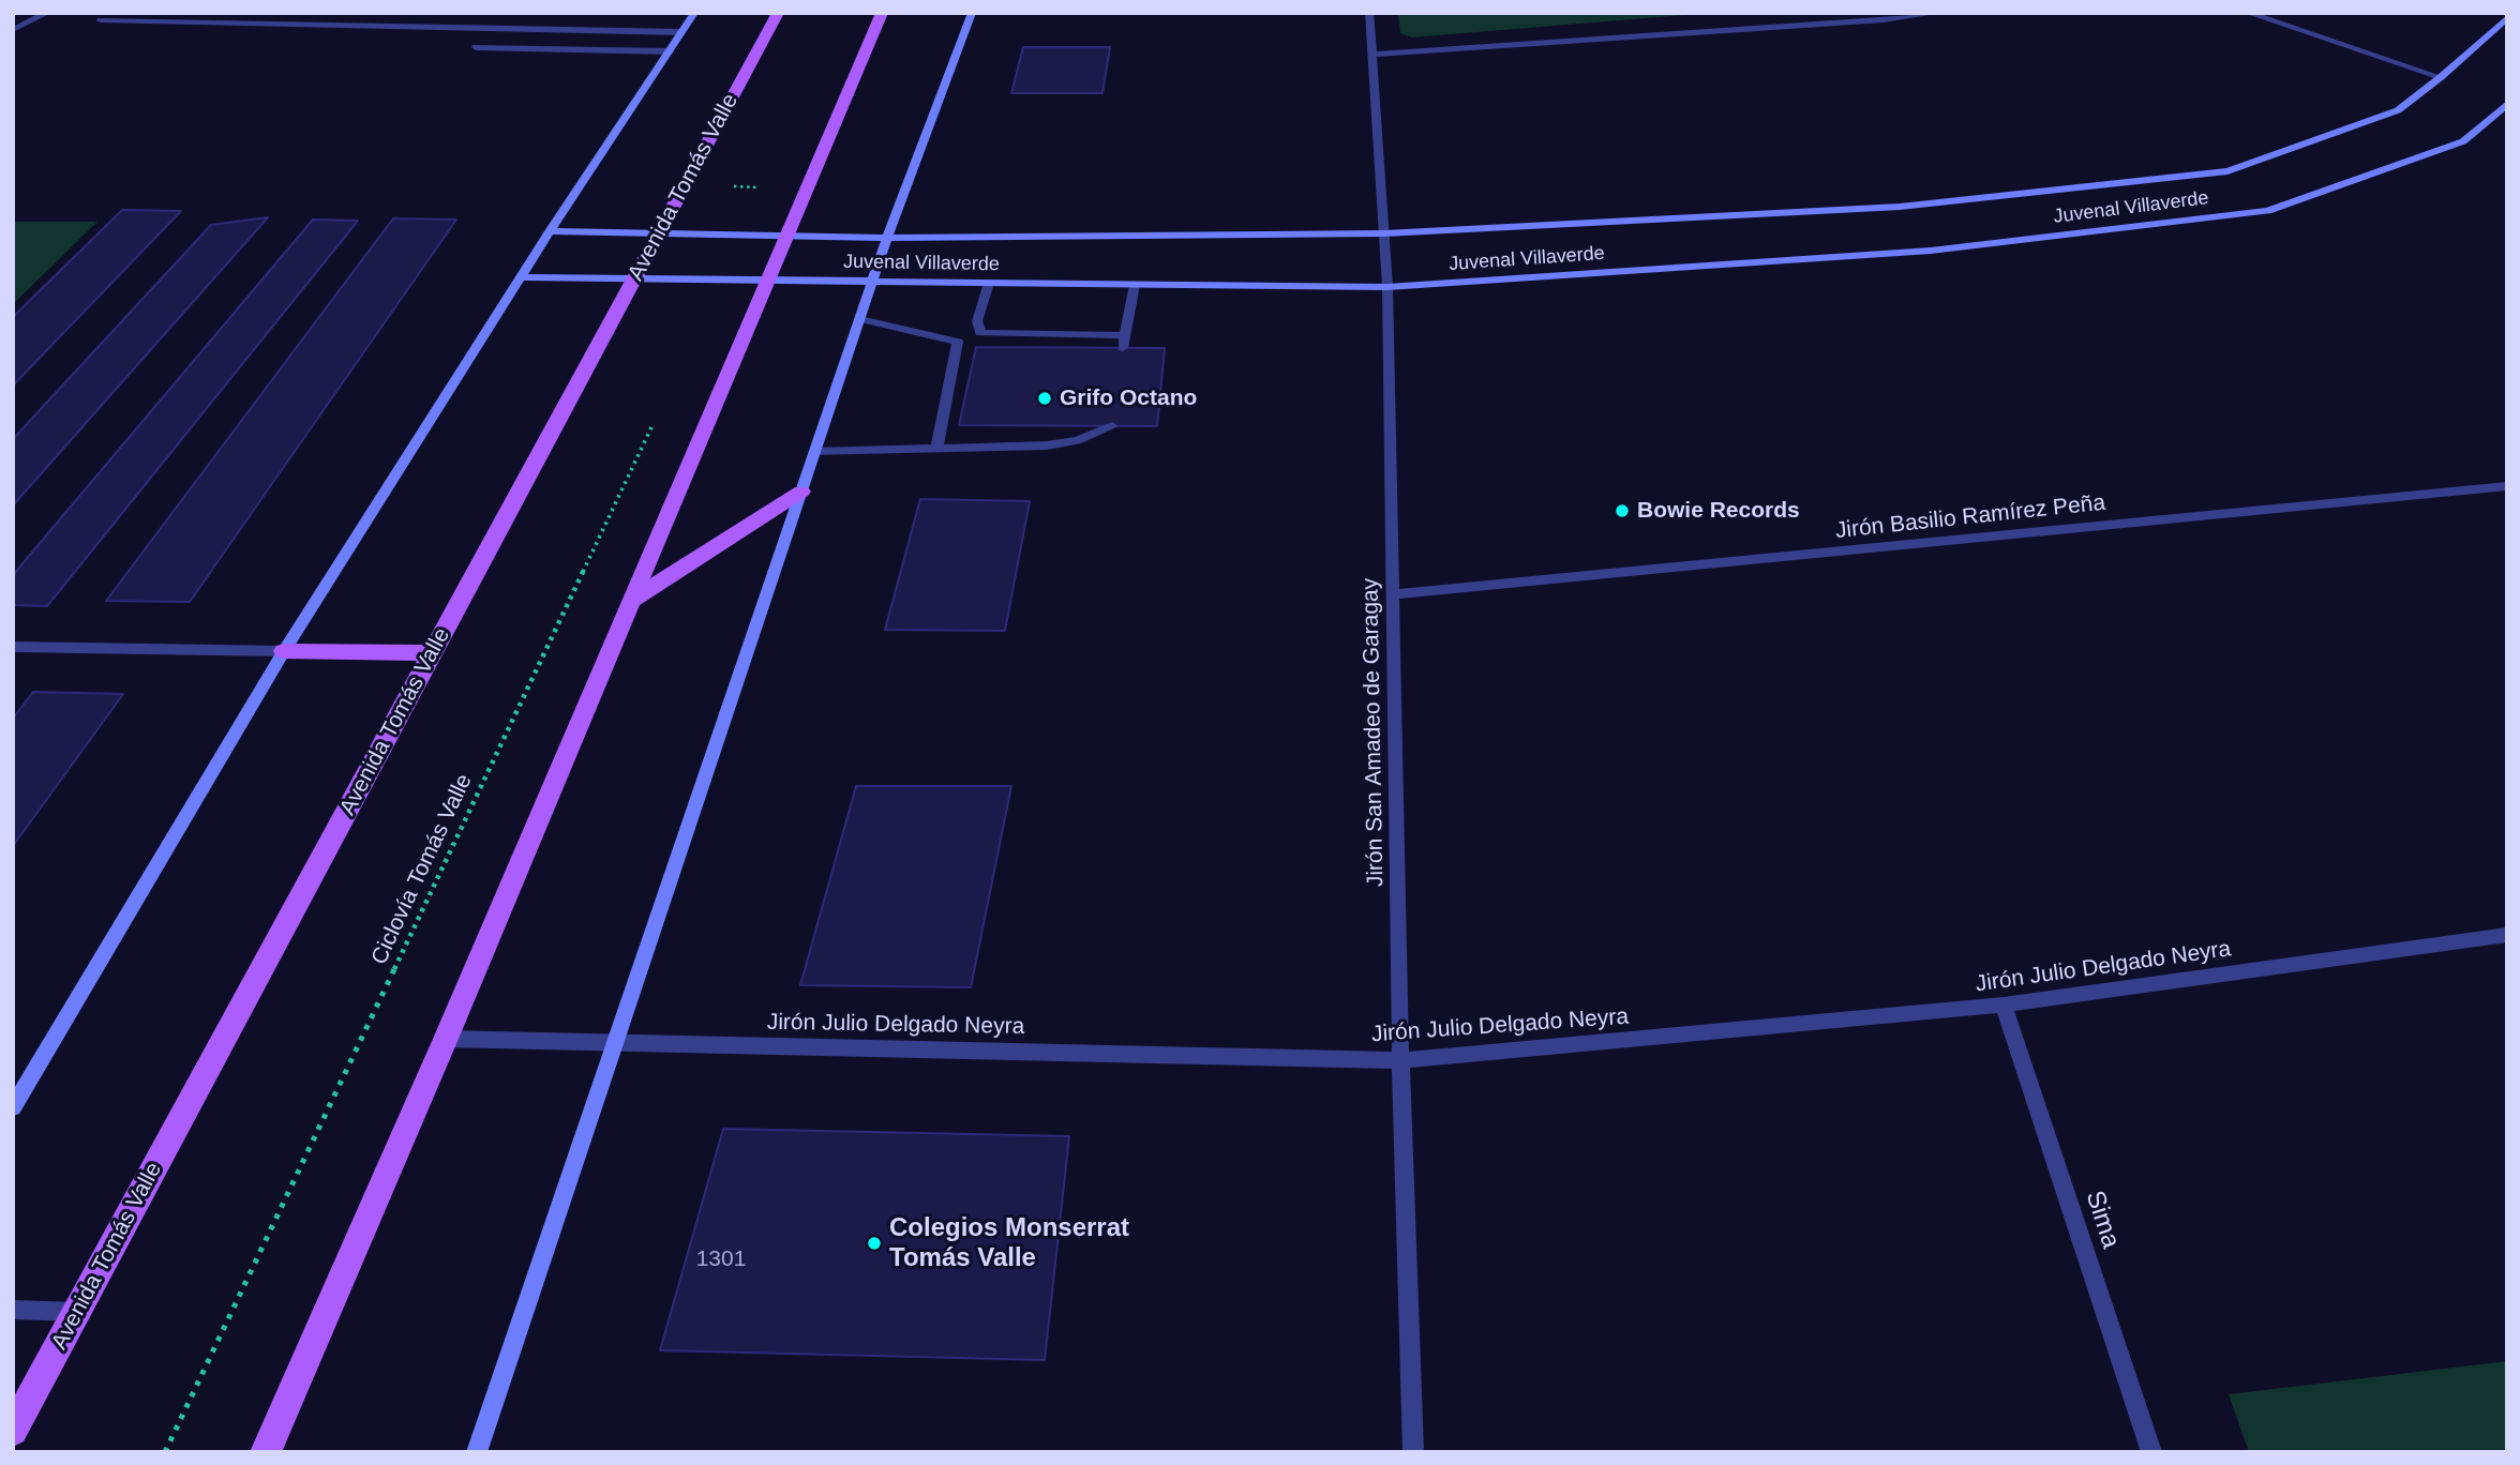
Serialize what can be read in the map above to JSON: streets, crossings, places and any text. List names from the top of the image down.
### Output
{
  "streets": {
    "main road": ["Avenida Tomás Valle"],
    "street": [
      "Juvenal Villaverde",
      "Jirón Basilio Ramírez Peña",
      "Jirón San Amadeo de Garagay",
      "Jirón Julio Delgado Neyra",
      "Sima"
    ],
    "path": ["Ciclovía Tomás Valle"]
  },
  "crossings": [
    ["Avenida Tomás Valle", "Juvenal Villaverde"],
    ["Juvenal Villaverde", "Jirón San Amadeo de Garagay"],
    ["Jirón Basilio Ramírez Peña", "Jirón San Amadeo de Garagay"],
    ["Jirón San Amadeo de Garagay", "Jirón Julio Delgado Neyra"],
    ["Jirón Julio Delgado Neyra", "Sima"]
  ],
  "places": ["Grifo Octano", "Bowie Records", "Colegios Monserrat Tomás Valle"],
  "house_numbers": ["1301"]
}
